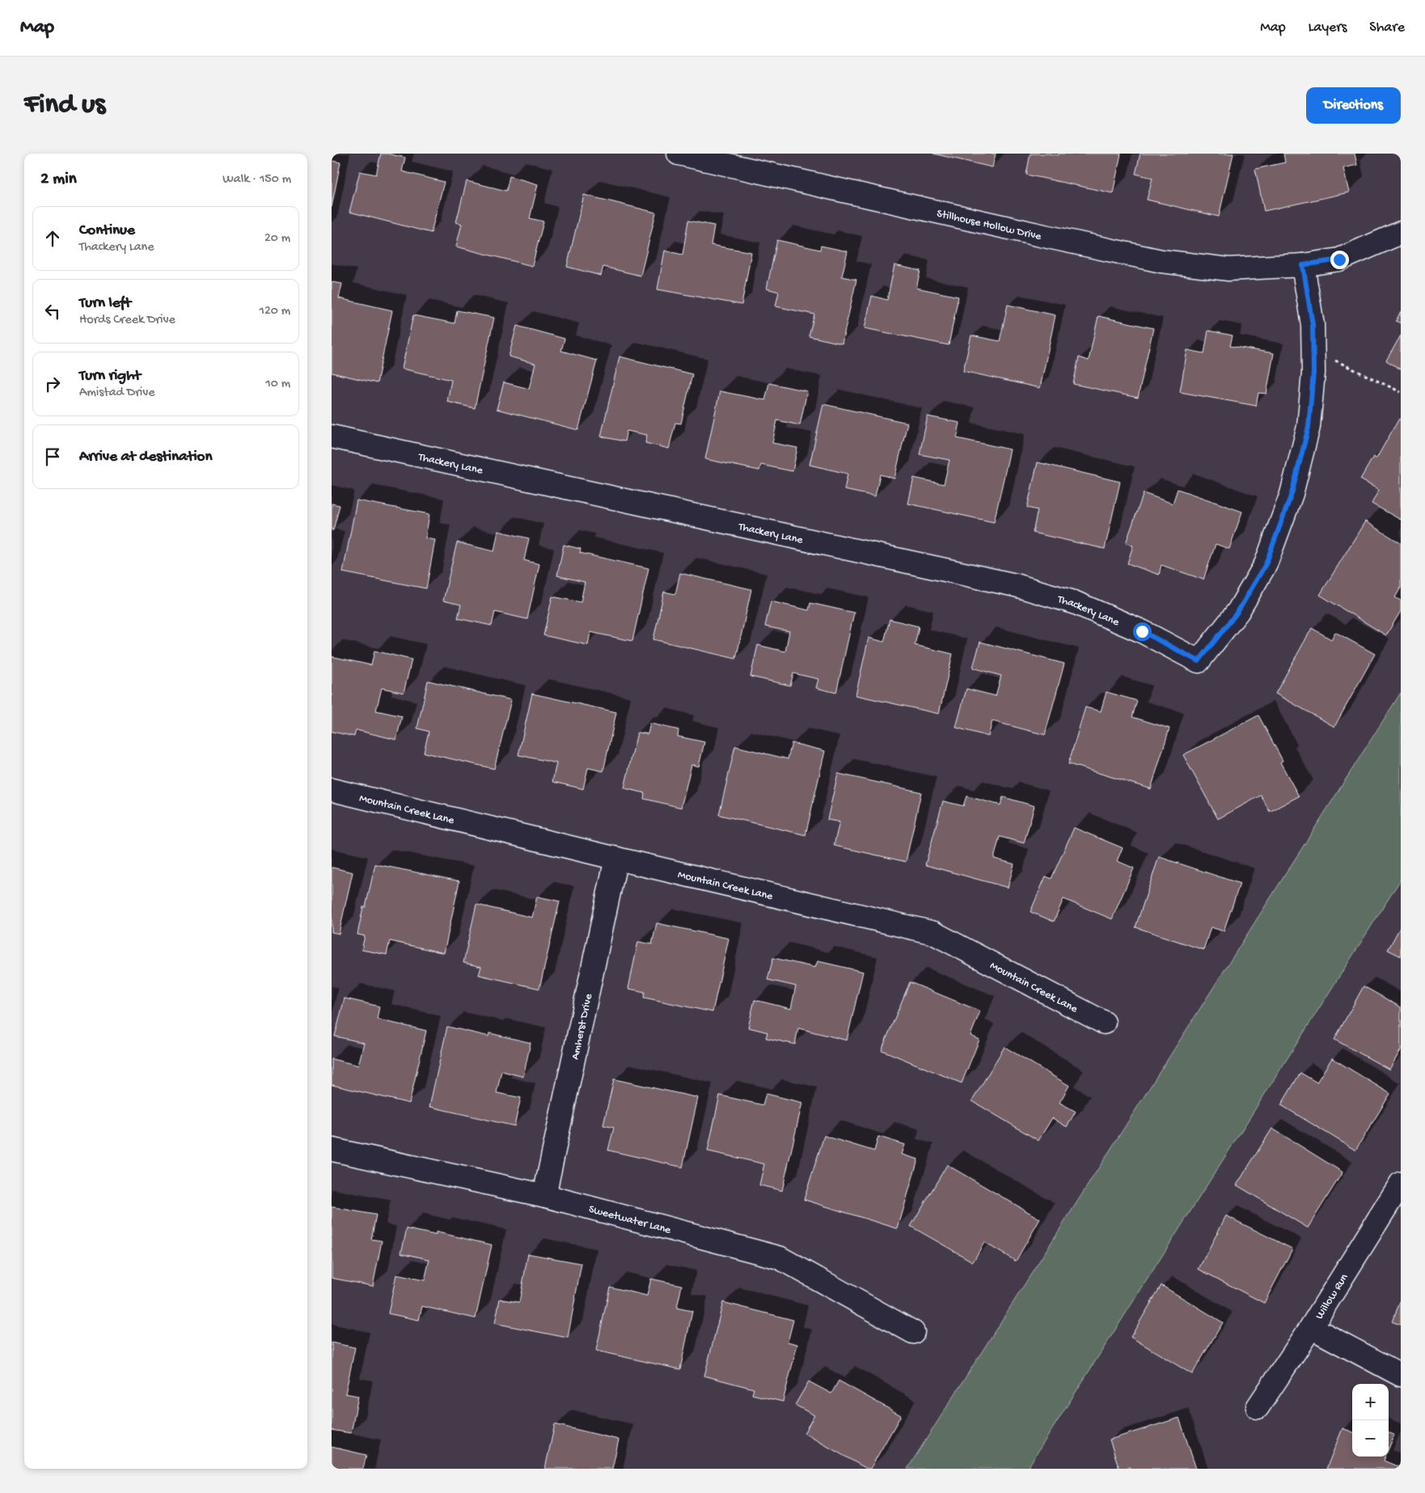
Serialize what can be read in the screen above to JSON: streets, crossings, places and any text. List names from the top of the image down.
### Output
{
  "streets": {
    "street": [
      "Stillhouse Hollow Drive",
      "Thackery Lane",
      "Mountain Creek Lane",
      "Amherst Drive",
      "Sweetwater Lane",
      "Willow Run"
    ]
  },
  "crossings": [
    ["Mountain Creek Lane", "Amherst Drive"],
    ["Amherst Drive", "Sweetwater Lane"]
  ],
  "page": {
    "header": "Map",
    "nav": ["Map", "Layers", "Share"],
    "buttons": "Directions",
    "title": "Find us",
    "heading": ["2 min", "Walk · 150 m"],
    "list": [
      ["Continue", "Thackery Lane", "20 m"],
      ["Turn left", "Hords Creek Drive", "120 m"],
      ["Turn right", "Amistad Drive", "10 m"],
      "Arrive at destination"
    ],
    "map_buttons": ["+", "−"]
  }
}
